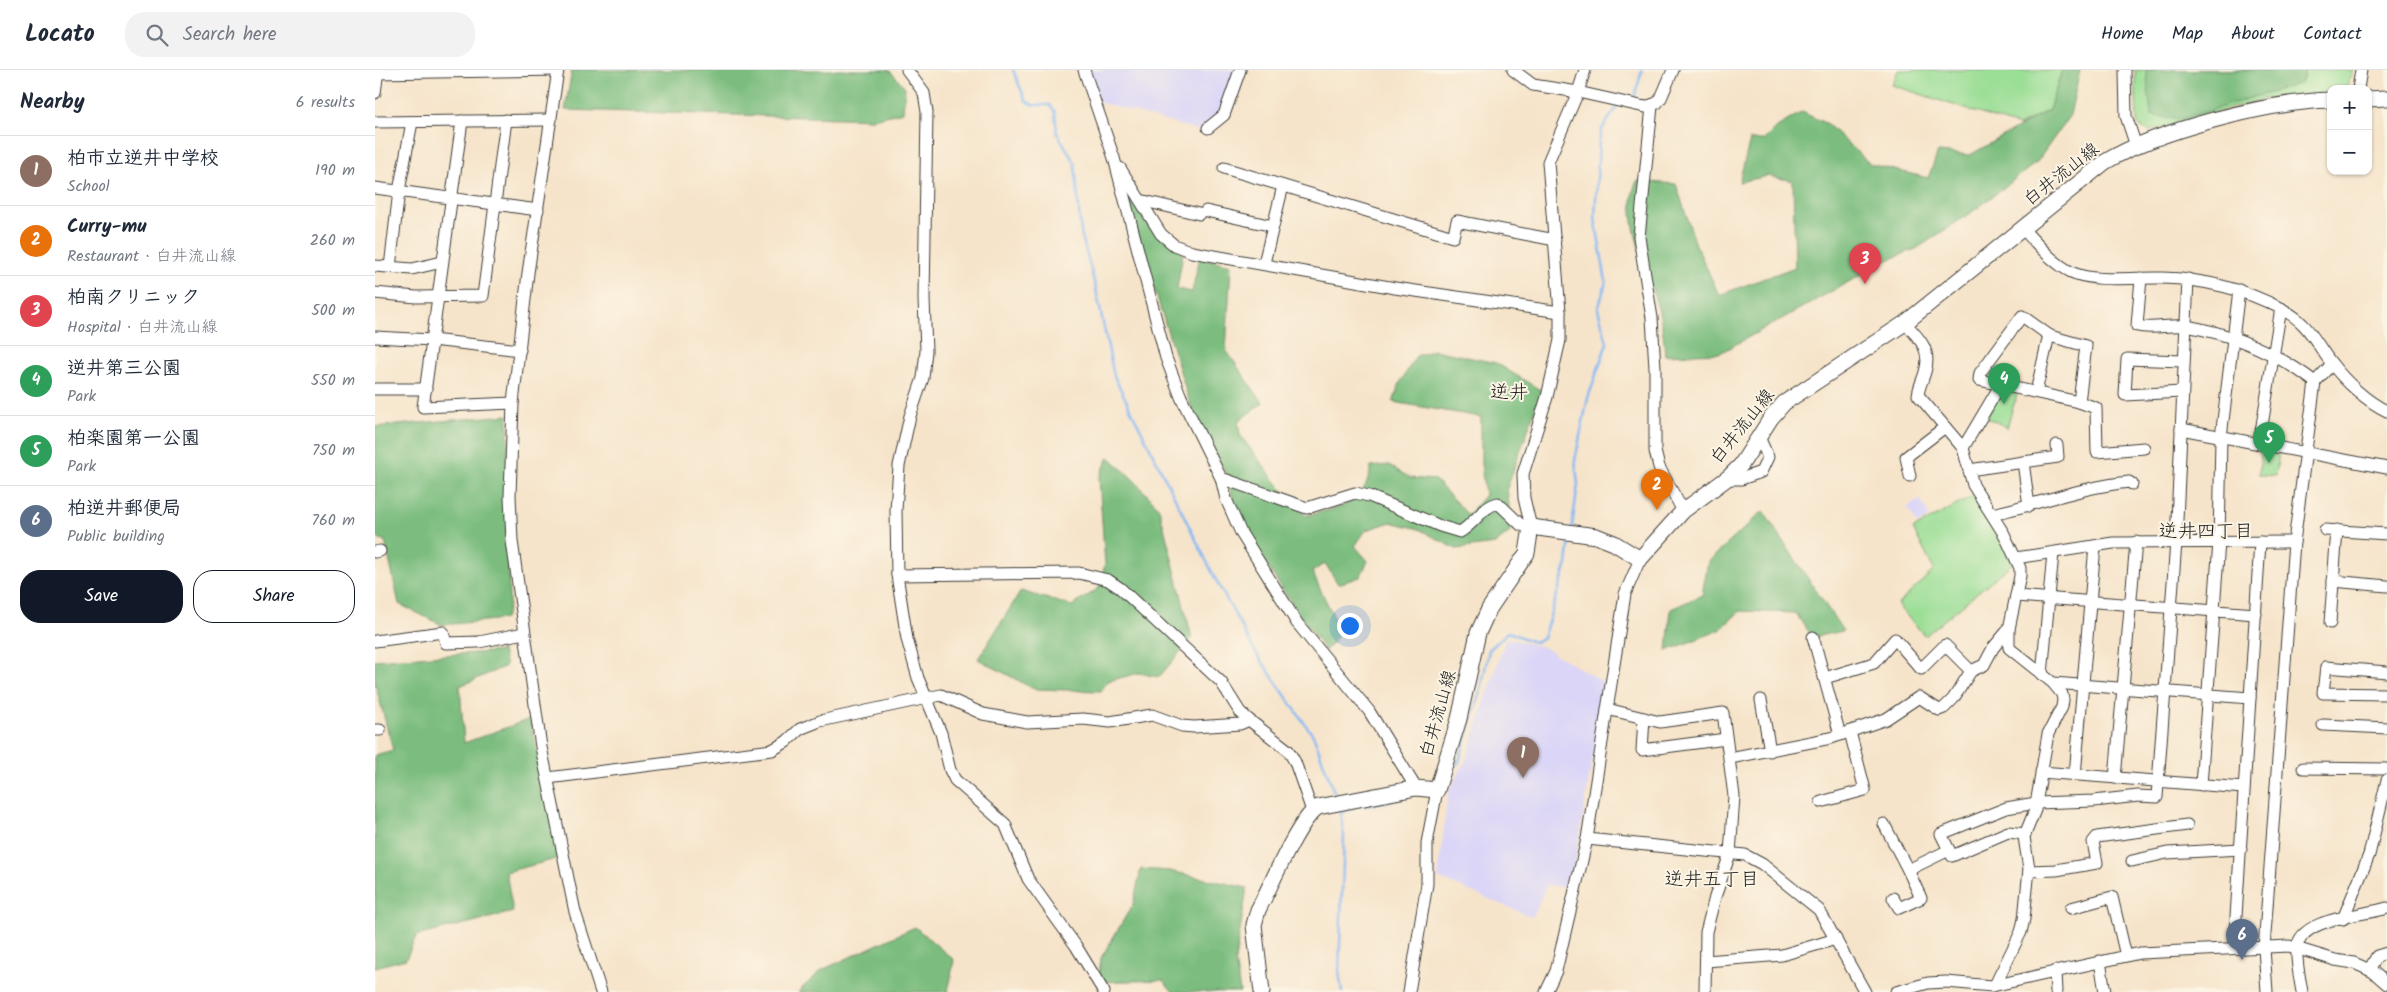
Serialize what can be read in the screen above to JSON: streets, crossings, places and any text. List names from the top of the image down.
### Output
{
  "streets": {
    "main road": ["白井流山線"]
  },
  "districts": ["逆井", "逆井四丁目", "逆井五丁目"],
  "page": {
    "header": "Locato",
    "search": "Search here",
    "nav": [
      "Home",
      "Map",
      "About",
      "Contact"
    ],
    "heading": ["Nearby", "6 results"],
    "map_buttons": ["+", "−"],
    "list": [
      {
        "mark": "1",
        "name": "柏市立逆井中学校",
        "note": "School",
        "value": "190 m"
      },
      {
        "mark": "2",
        "name": "Curry-mu",
        "note": "Restaurant · 白井流山線",
        "value": "260 m"
      },
      {
        "mark": "3",
        "name": "柏南クリニック",
        "note": "Hospital · 白井流山線",
        "value": "500 m"
      },
      {
        "mark": "4",
        "name": "逆井第三公園",
        "note": "Park",
        "value": "550 m"
      },
      {
        "mark": "5",
        "name": "柏楽園第一公園",
        "note": "Park",
        "value": "750 m"
      },
      {
        "mark": "6",
        "name": "柏逆井郵便局",
        "note": "Public building",
        "value": "760 m"
      }
    ],
    "pins": [
      "3",
      "4",
      "5",
      "2",
      "1",
      "6"
    ],
    "buttons": ["Save", "Share"]
  }
}
